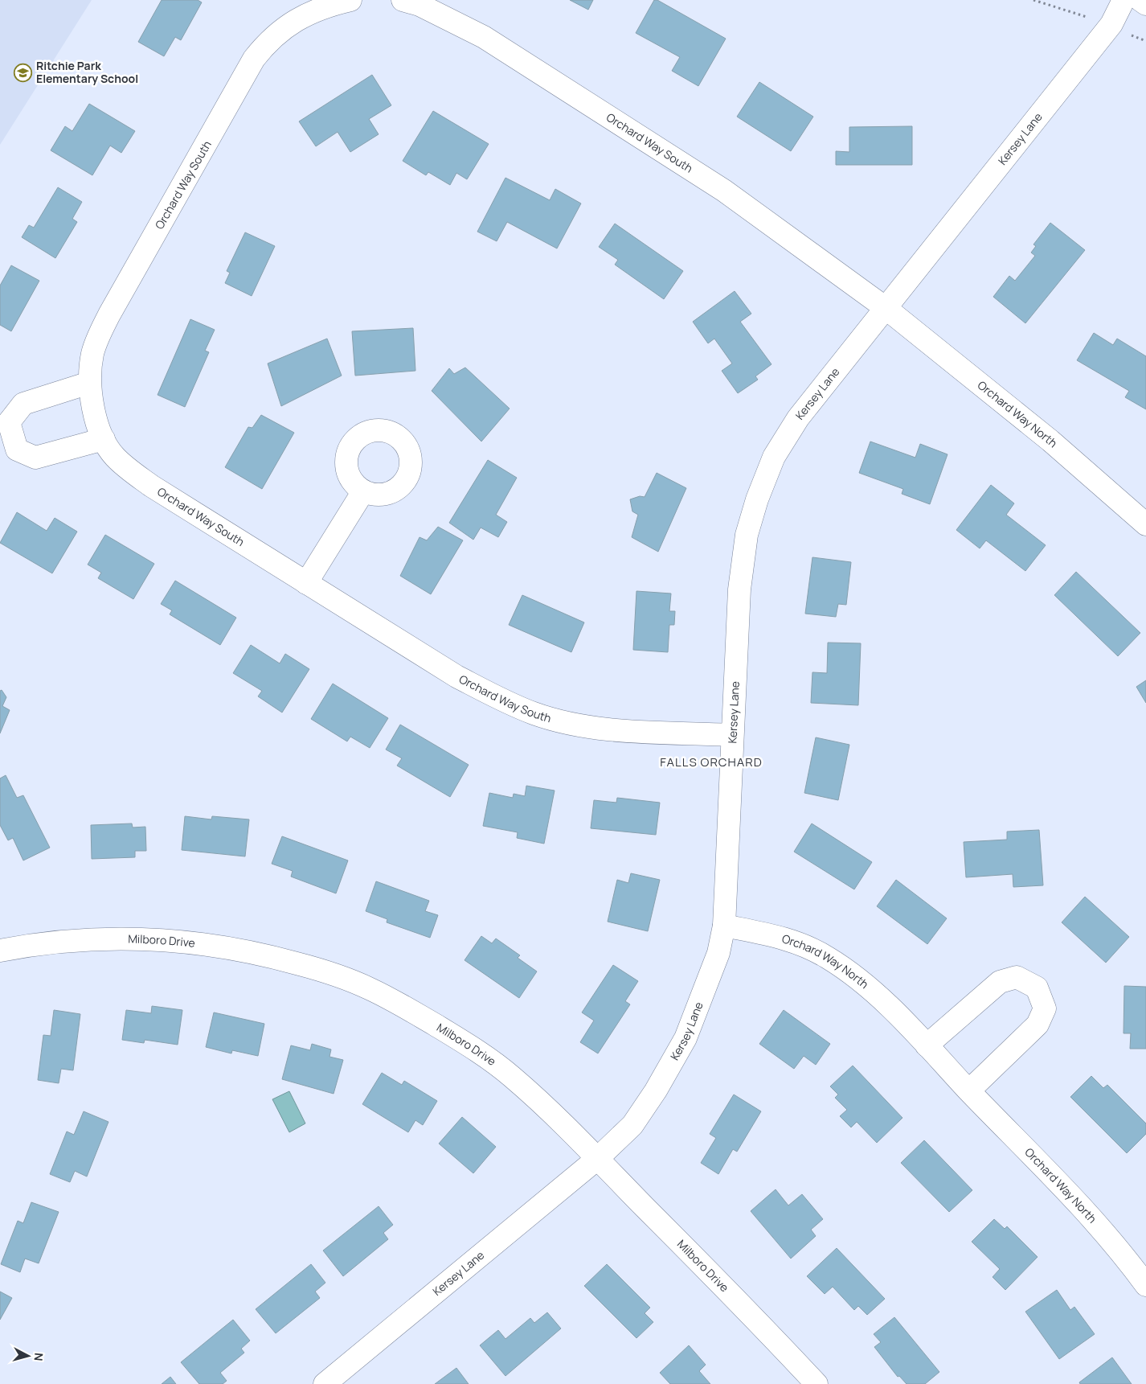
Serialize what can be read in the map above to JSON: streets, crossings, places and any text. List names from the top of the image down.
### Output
{
  "streets": {
    "street": [
      "Kersey Lane",
      "Orchard Way South",
      "Orchard Way North",
      "Milboro Drive"
    ]
  },
  "crossings": [
    ["Kersey Lane", "Orchard Way South"],
    ["Kersey Lane", "Orchard Way North"],
    ["Kersey Lane", "Milboro Drive"],
    ["Orchard Way South", "Orchard Way North"]
  ],
  "districts": ["FALLS ORCHARD"],
  "places": {
    "school or university": ["Ritchie Park Elementary School"]
  },
  "north": "right"
}
